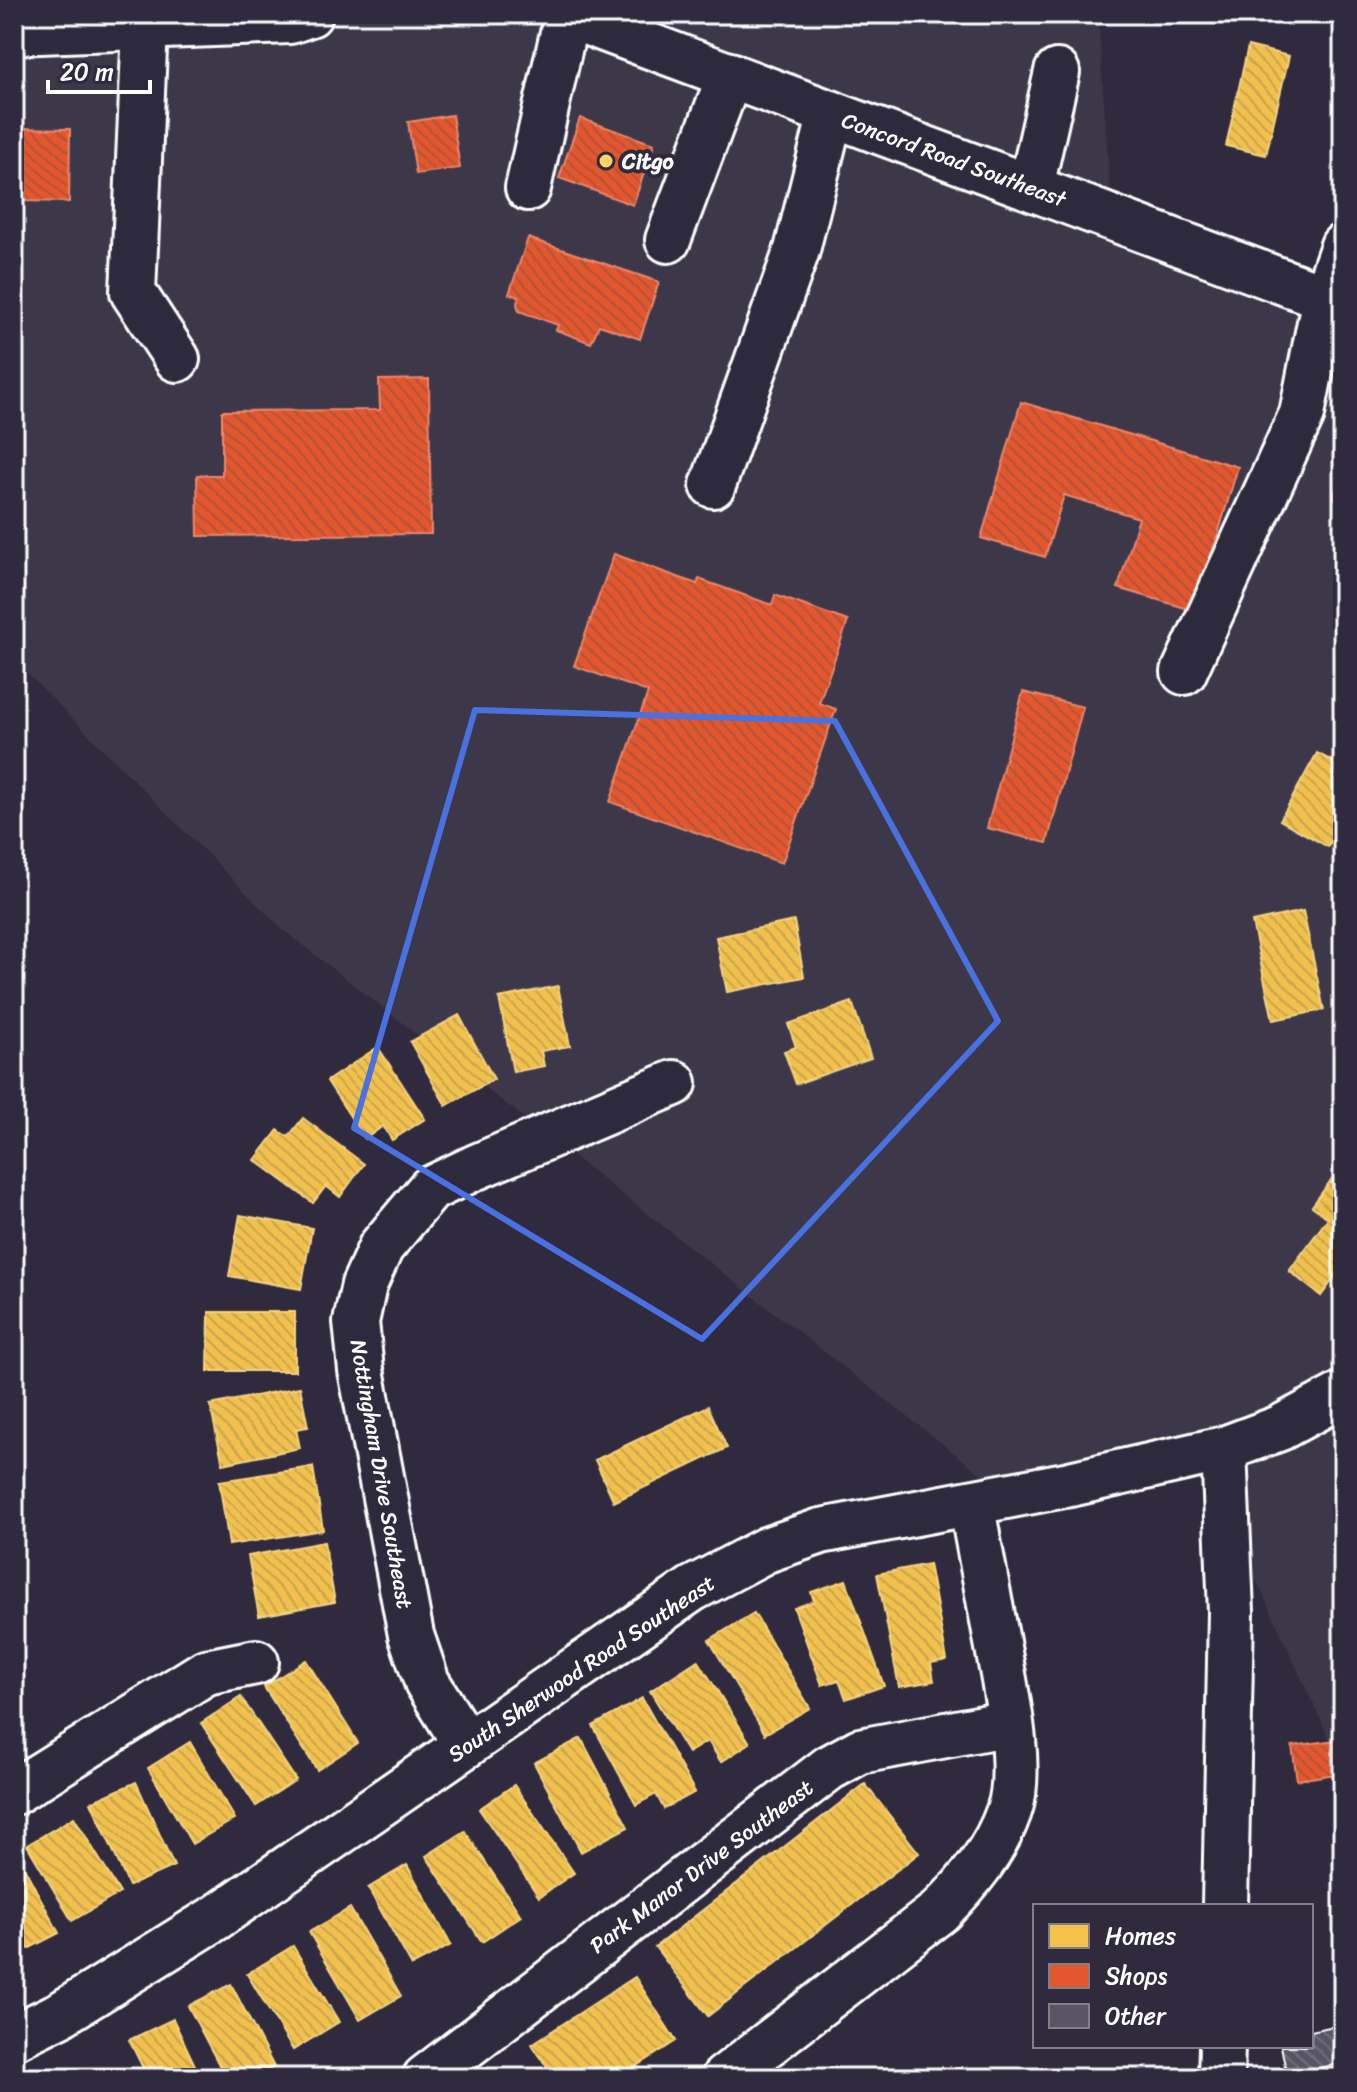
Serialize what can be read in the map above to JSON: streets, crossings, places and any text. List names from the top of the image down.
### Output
{
  "streets": {
    "street": [
      "Concord Road Southeast",
      "Nottingham Drive Southeast",
      "South Sherwood Road Southeast",
      "Park Manor Drive Southeast"
    ]
  },
  "crossings": [
    ["Nottingham Drive Southeast", "South Sherwood Road Southeast"]
  ],
  "places": ["Citgo"],
  "legend": ["Homes", "Shops", "Other"],
  "scale_bar": "20 m"
}
